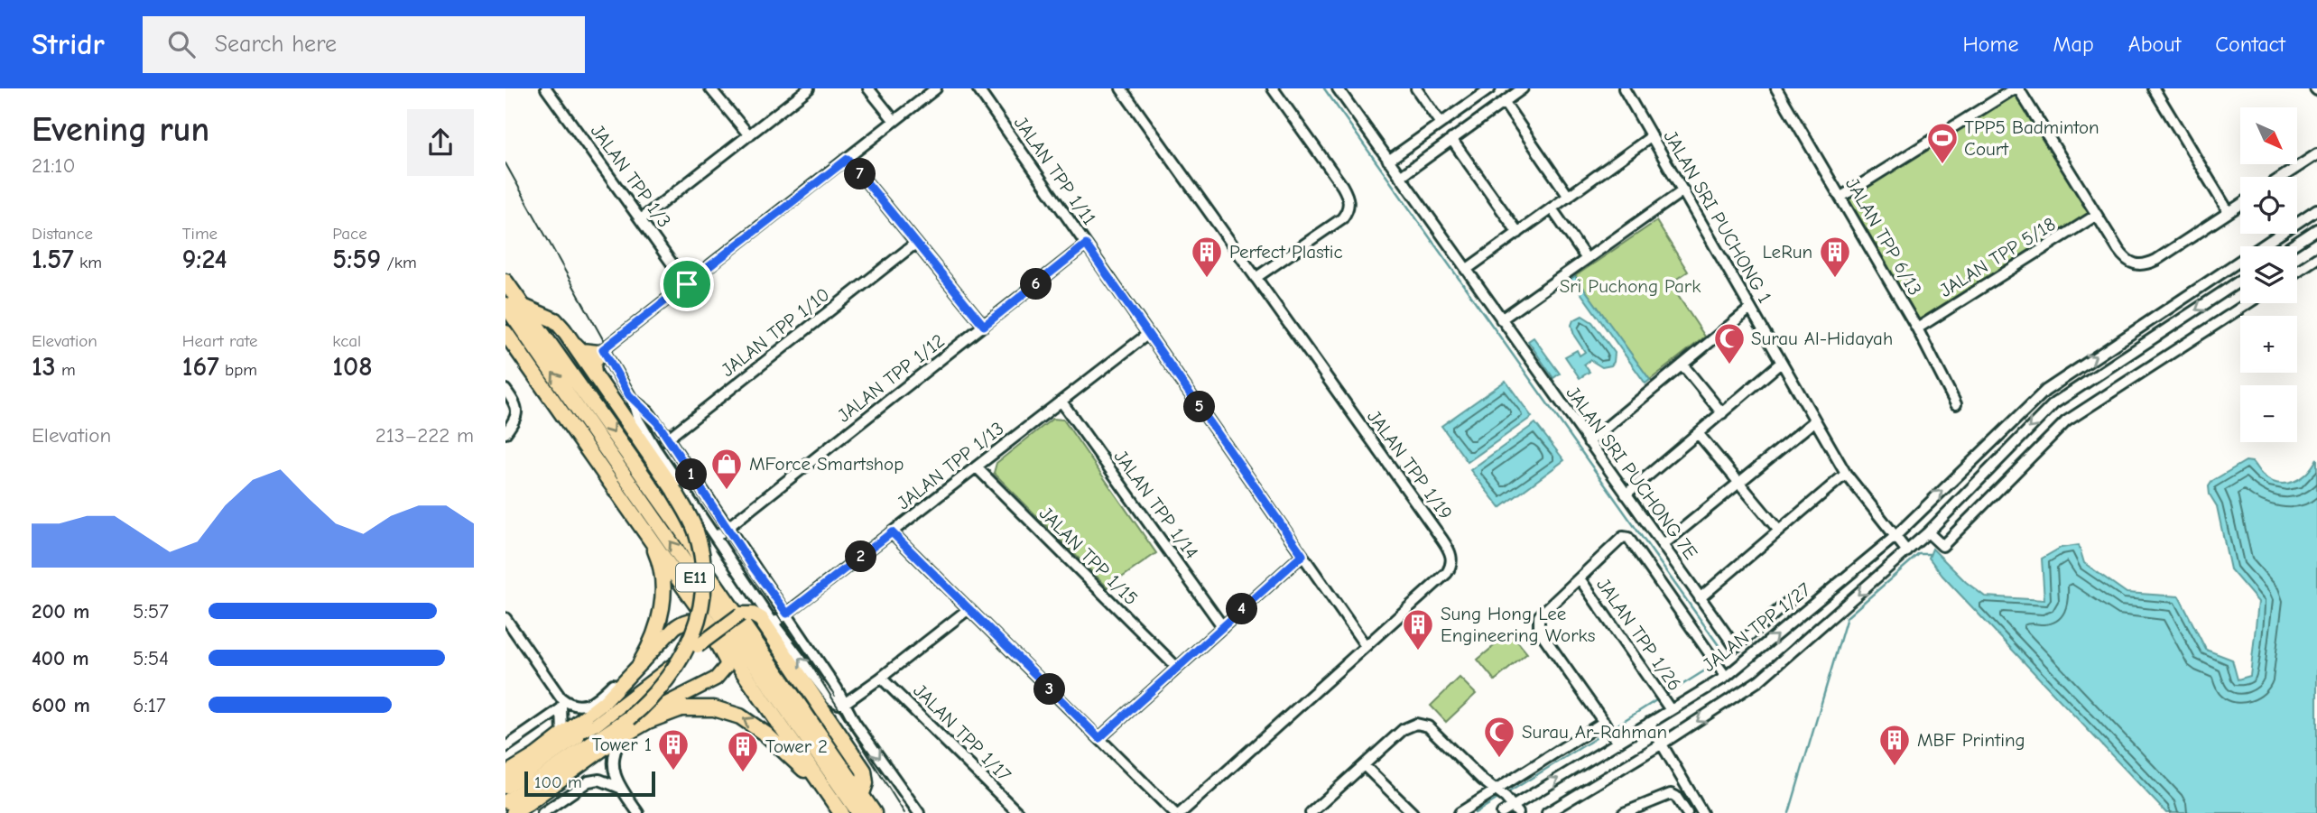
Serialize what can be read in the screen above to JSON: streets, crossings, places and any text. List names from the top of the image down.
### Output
{
  "streets": {
    "highway": ["E11"],
    "street": [
      "JALAN TPP 1/11",
      "JALAN TPP 1/3",
      "JALAN SRI PUCHONG 1",
      "JALAN TPP 6/13",
      "JALAN TPP 5/18",
      "JALAN TPP 1/10",
      "JALAN TPP 1/12",
      "JALAN TPP 1/19",
      "JALAN TPP 1/13",
      "JALAN SRI PUCHONG 7E",
      "JALAN TPP 1/14",
      "JALAN TPP 1/15",
      "JALAN TPP 1/27",
      "JALAN TPP 1/26",
      "JALAN TPP 1/17"
    ]
  },
  "crossings": [
    ["JALAN TPP 1/11", "JALAN TPP 1/12"],
    ["JALAN TPP 1/11", "JALAN TPP 1/19"],
    ["JALAN TPP 1/11", "JALAN TPP 1/13"],
    ["JALAN SRI PUCHONG 1", "JALAN TPP 1/27"],
    ["JALAN TPP 6/13", "JALAN TPP 5/18"],
    ["JALAN TPP 1/13", "JALAN TPP 1/14"],
    ["JALAN TPP 1/13", "JALAN TPP 1/15"],
    ["JALAN TPP 1/27", "JALAN TPP 1/26"]
  ],
  "parks": ["Sri Puchong Park"],
  "places": {
    "sports": ["TPP5 Badminton Court"],
    "building": [
      "Perfect Plastic",
      "LeRun",
      "Sung Hong Lee Engineering Works",
      "MBF Printing",
      "Tower 1",
      "Tower 2"
    ],
    "mosque": ["Surau Al-Hidayah", "Surau Ar-Rahman"],
    "shop": ["MForce Smartshop"]
  },
  "scale_bar": "100 m",
  "north": "bottom right",
  "page": {
    "header": "Stridr",
    "search": "Search here",
    "nav": [
      "Home",
      "Map",
      "About",
      "Contact"
    ],
    "heading": ["Evening run", "21:10"],
    "map_buttons": ["+", "−"],
    "pins": [
      "7",
      "6",
      "5",
      "1",
      "2",
      "4",
      "3"
    ],
    "stats": [
      ["Distance", "1.57 km"],
      ["Time", "9:24"],
      ["Pace", "5:59 /km"],
      ["Elevation", "13 m"],
      ["Heart rate", "167 bpm"],
      ["kcal", "108"]
    ],
    "chart": ["Elevation", "213–222 m"],
    "list": [
      {
        "name": "200 m",
        "note": "5:57"
      },
      {
        "name": "400 m",
        "note": "5:54"
      },
      {
        "name": "600 m",
        "note": "6:17"
      }
    ],
    "scale": "100 m"
  }
}
